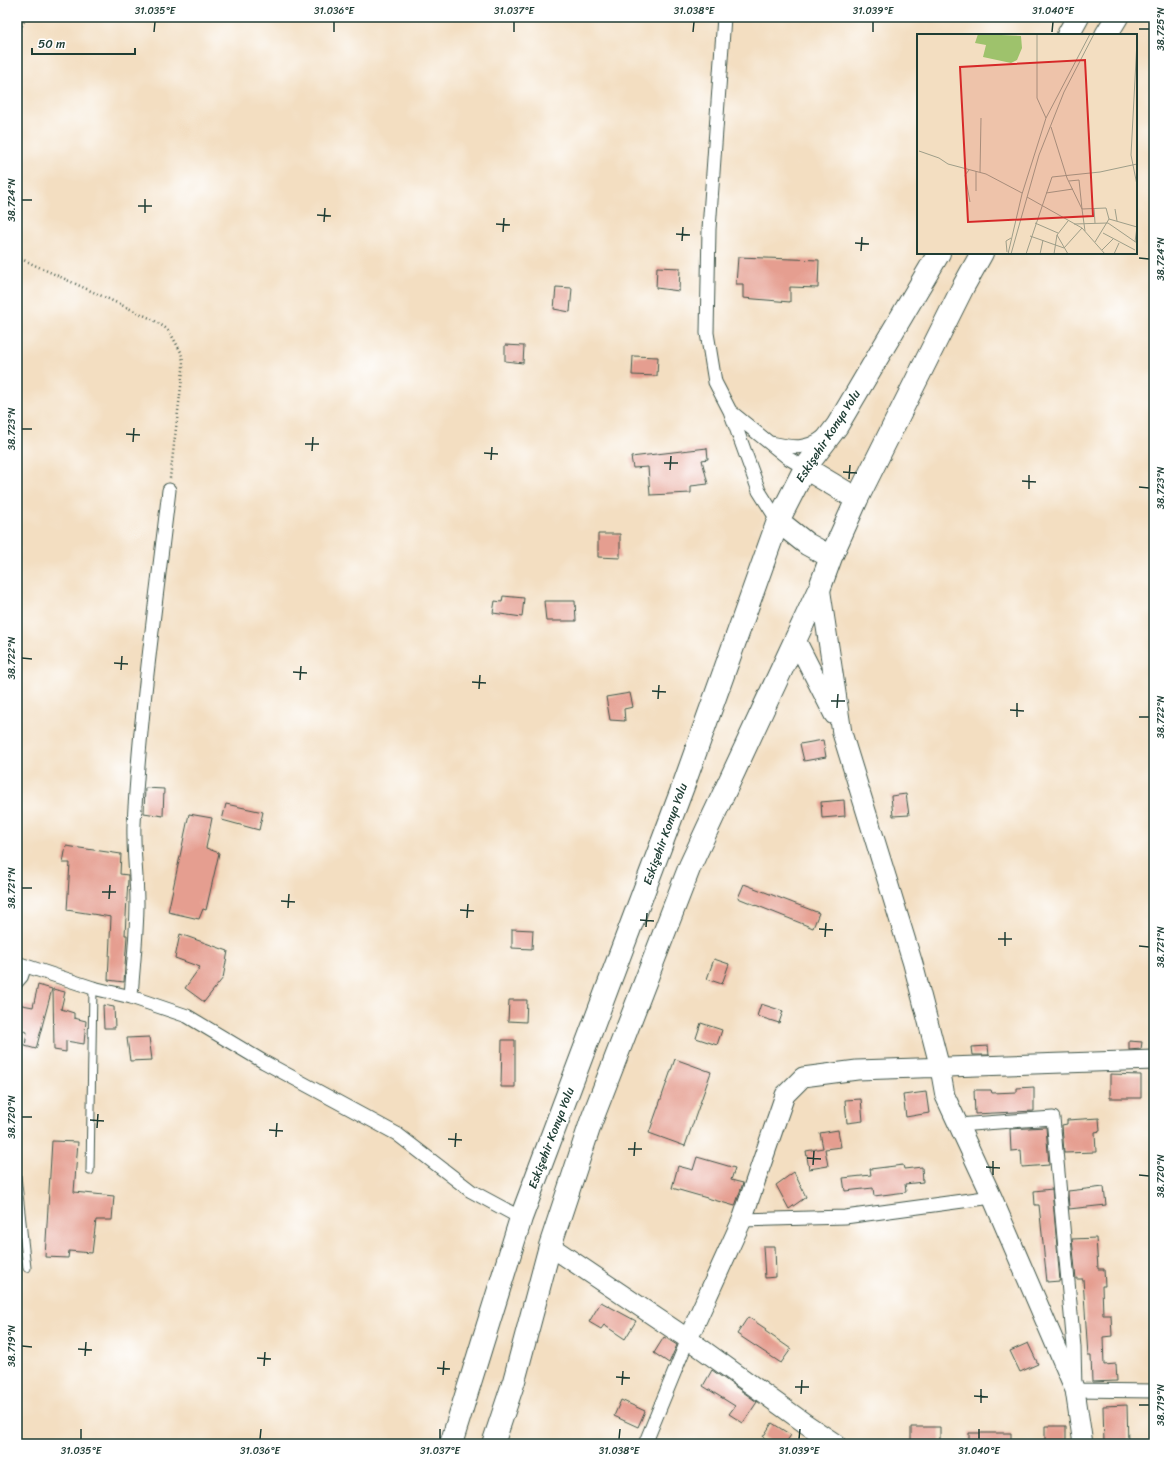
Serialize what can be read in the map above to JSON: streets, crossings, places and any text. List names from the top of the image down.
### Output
{
  "streets": {
    "highway": ["Eskişehir Konya Yolu"]
  },
  "scale_bar": "50 m",
  "coordinates": [
    "31.035°E",
    "31.036°E",
    "31.037°E",
    "31.038°E",
    "31.039°E",
    "31.040°E",
    "38.725°N",
    "38.724°N",
    "38.723°N",
    "38.722°N",
    "38.721°N",
    "38.720°N",
    "38.719°N"
  ]
}
